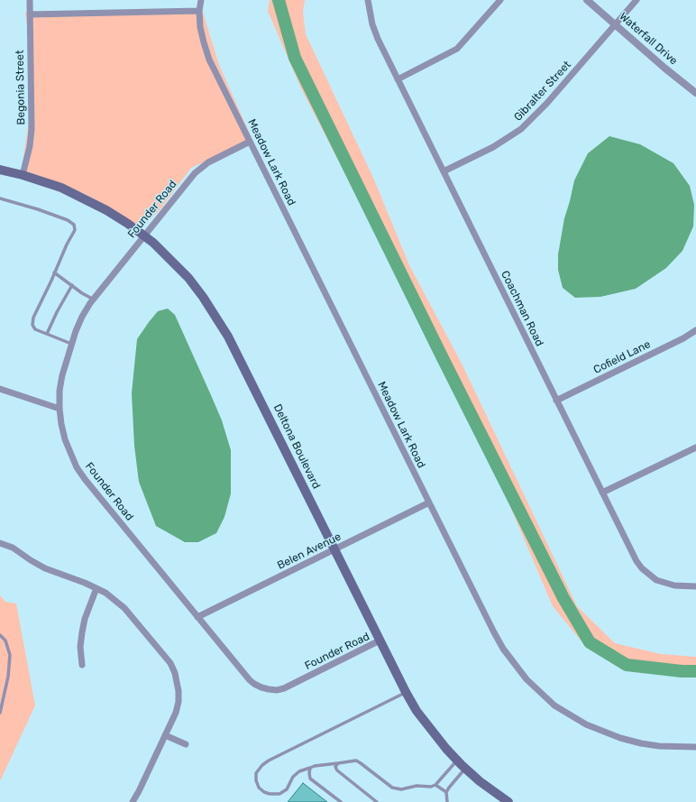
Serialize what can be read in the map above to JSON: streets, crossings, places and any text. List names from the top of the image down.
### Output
{
  "streets": {
    "main road": ["Deltona Boulevard"],
    "street": [
      "Waterfall Drive",
      "Begonia Street",
      "Gibralter Street",
      "Meadow Lark Road",
      "Founder Road",
      "Coachman Road",
      "Cofield Lane",
      "Belen Avenue"
    ]
  },
  "crossings": [
    ["Waterfall Drive", "Gibralter Street"],
    ["Begonia Street", "Deltona Boulevard"],
    ["Gibralter Street", "Coachman Road"],
    ["Meadow Lark Road", "Founder Road"],
    ["Meadow Lark Road", "Belen Avenue"],
    ["Founder Road", "Deltona Boulevard"],
    ["Founder Road", "Belen Avenue"],
    ["Coachman Road", "Cofield Lane"],
    ["Deltona Boulevard", "Belen Avenue"]
  ]
}
